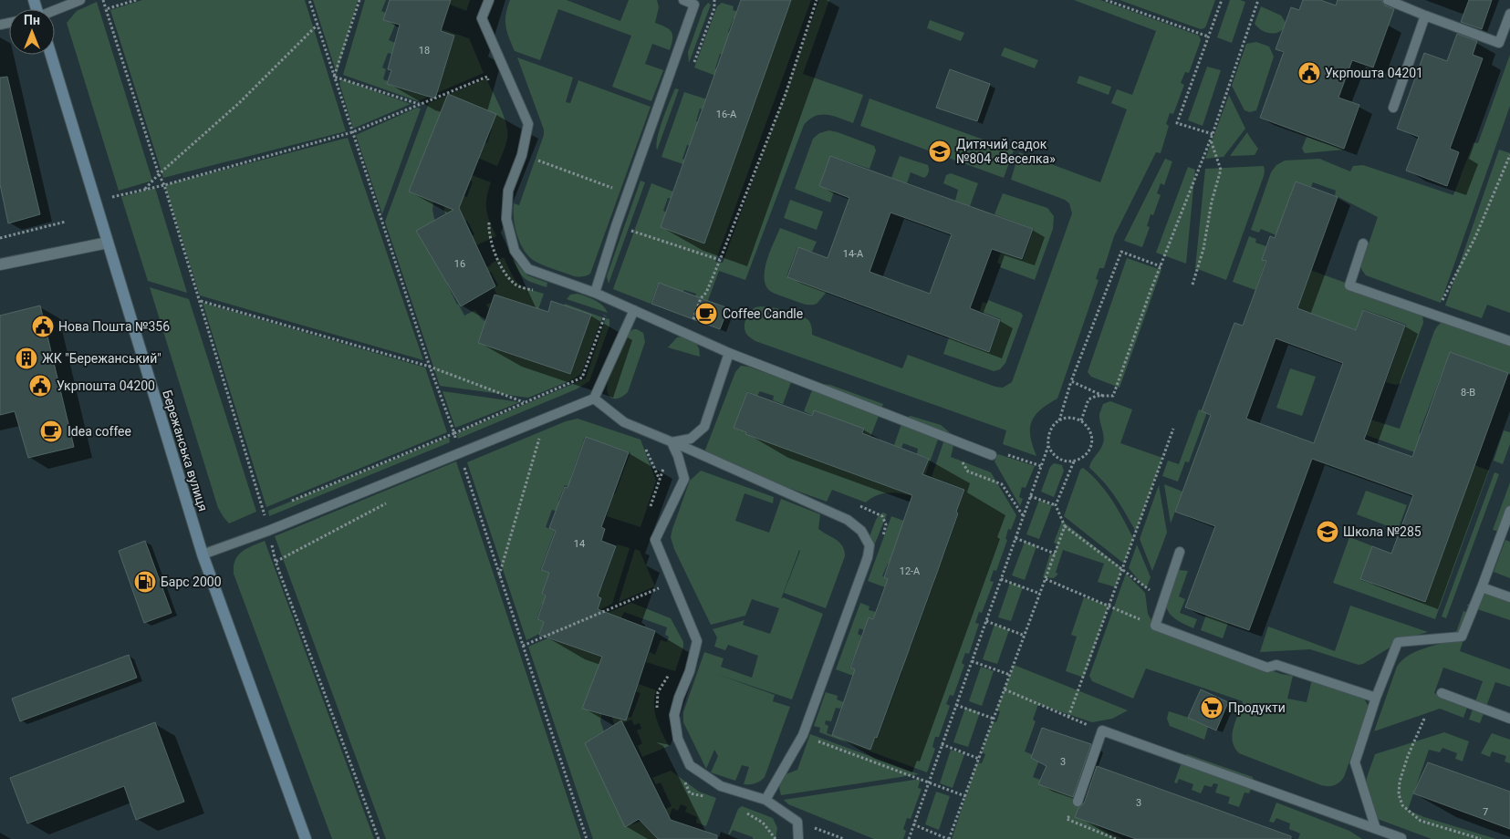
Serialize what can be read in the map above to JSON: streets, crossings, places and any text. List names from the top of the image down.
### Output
{
  "streets": {
    "street": ["Бережанська вулиця"]
  },
  "places": {
    "public building": ["Укрпошта 04201", "Нова Пошта №356", "Укрпошта 04200"],
    "school or university": ["Дитячий садок №804 «Веселка»", "Школа №285"],
    "cafe": ["Coffee Candle", "Idea coffee"],
    "building": ["ЖК \"Бережанський\""],
    "fuel station": ["Барс 2000"],
    "supermarket": ["Продукти"]
  },
  "house_numbers": [
    "18",
    "16-А",
    "14-А",
    "16",
    "8-В",
    "14",
    "12-А",
    "3",
    "3",
    "7"
  ],
  "north": "top"
}
